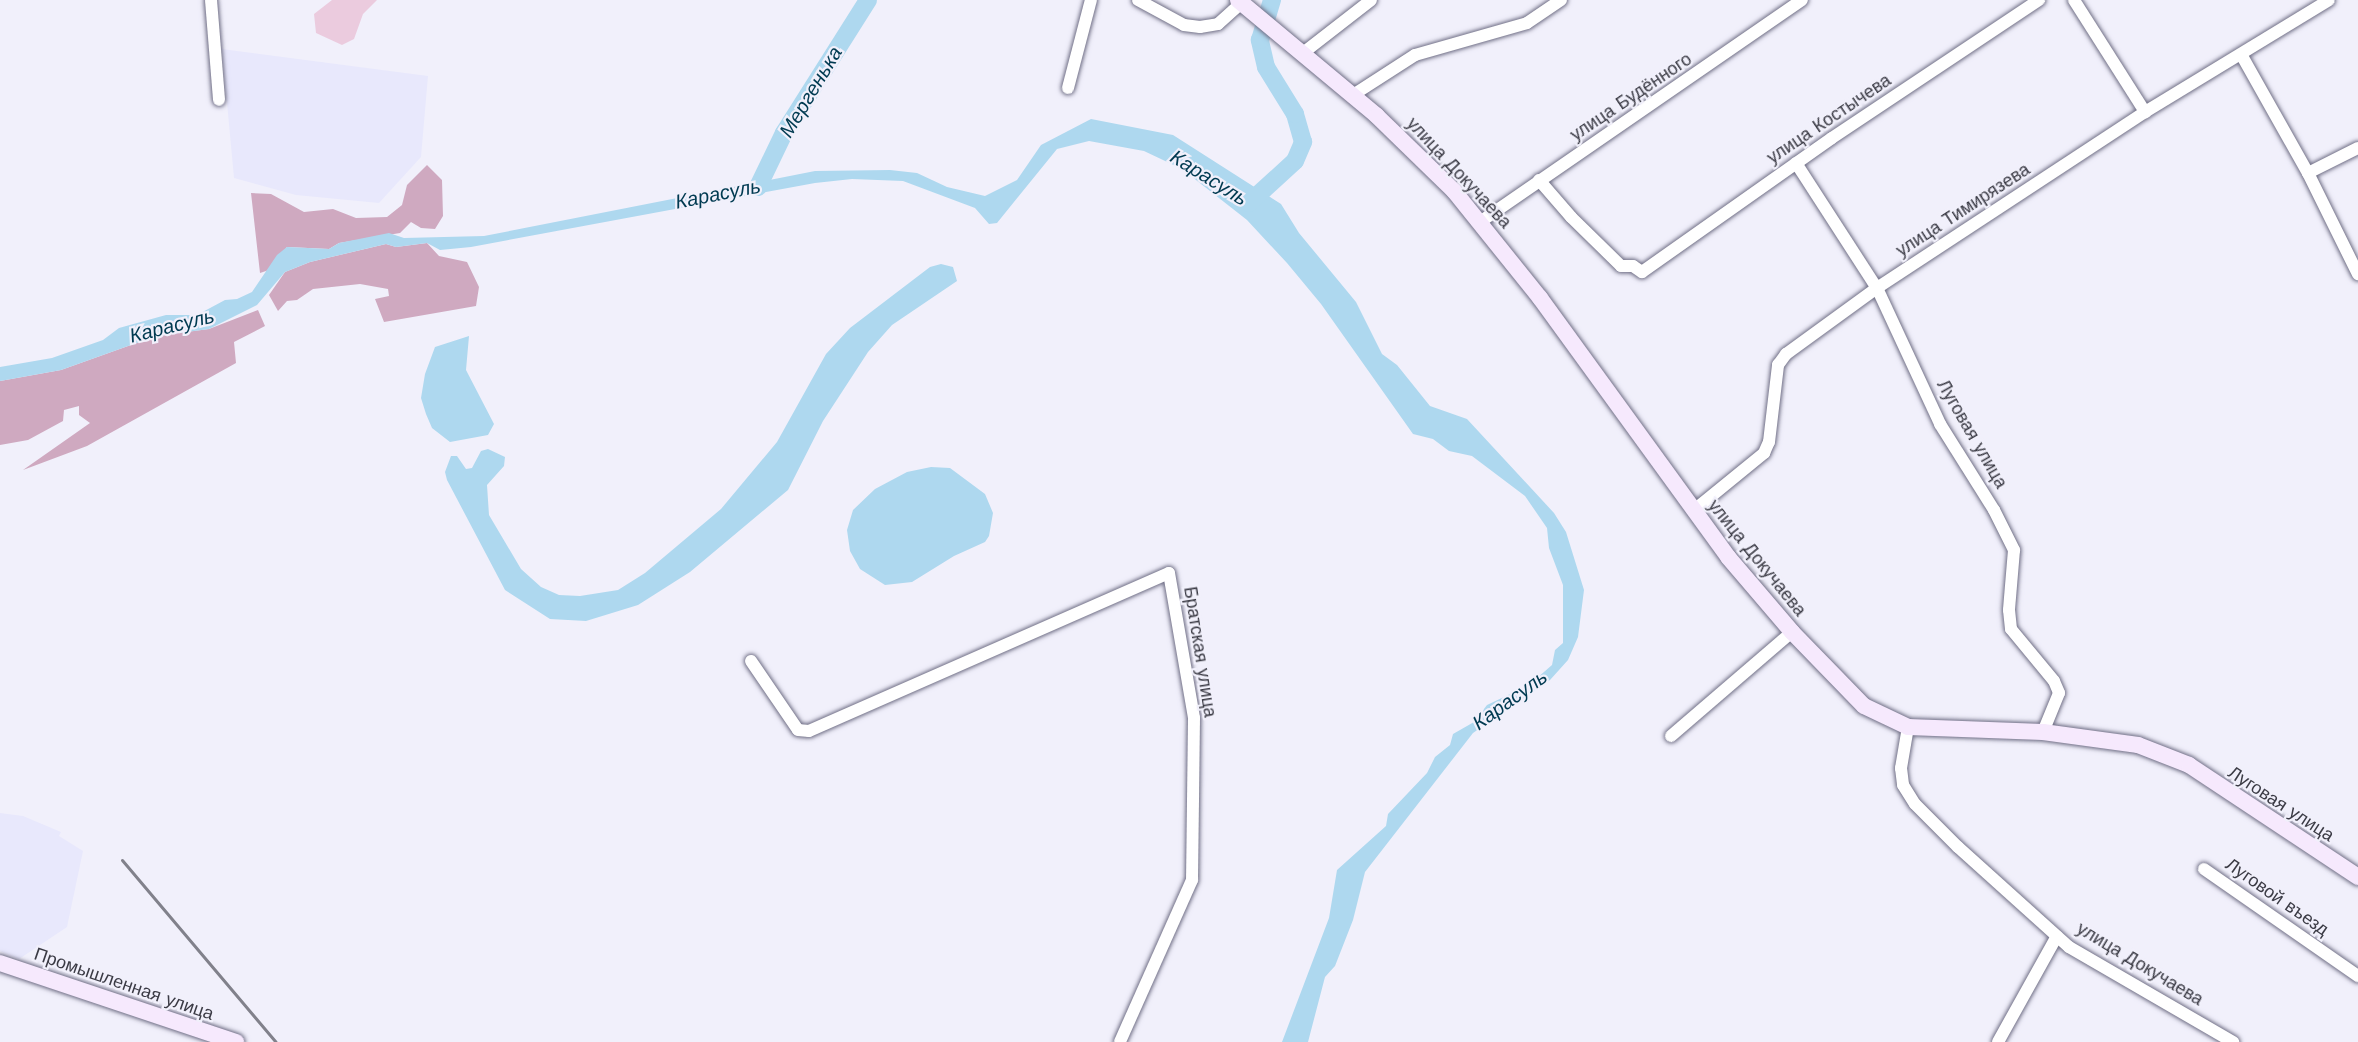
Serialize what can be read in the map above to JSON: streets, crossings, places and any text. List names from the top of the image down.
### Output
{
  "streets": {
    "main road": ["улица Докучаева", "Луговая улица", "Промышленная улица"],
    "street": [
      "улица Будённого",
      "улица Костычева",
      "улица Тимирязева",
      "Братская улица",
      "Луговой въезд"
    ]
  },
  "crossings": [
    ["улица Будённого", "улица Костычева"],
    ["улица Будённого", "улица Докучаева"],
    ["улица Костычева", "Луговая улица"],
    ["улица Докучаева", "улица Тимирязева"],
    ["улица Докучаева", "Луговая улица"],
    ["улица Тимирязева", "Луговая улица"]
  ],
  "water": ["Мергенька", "Карасуль"]
}
